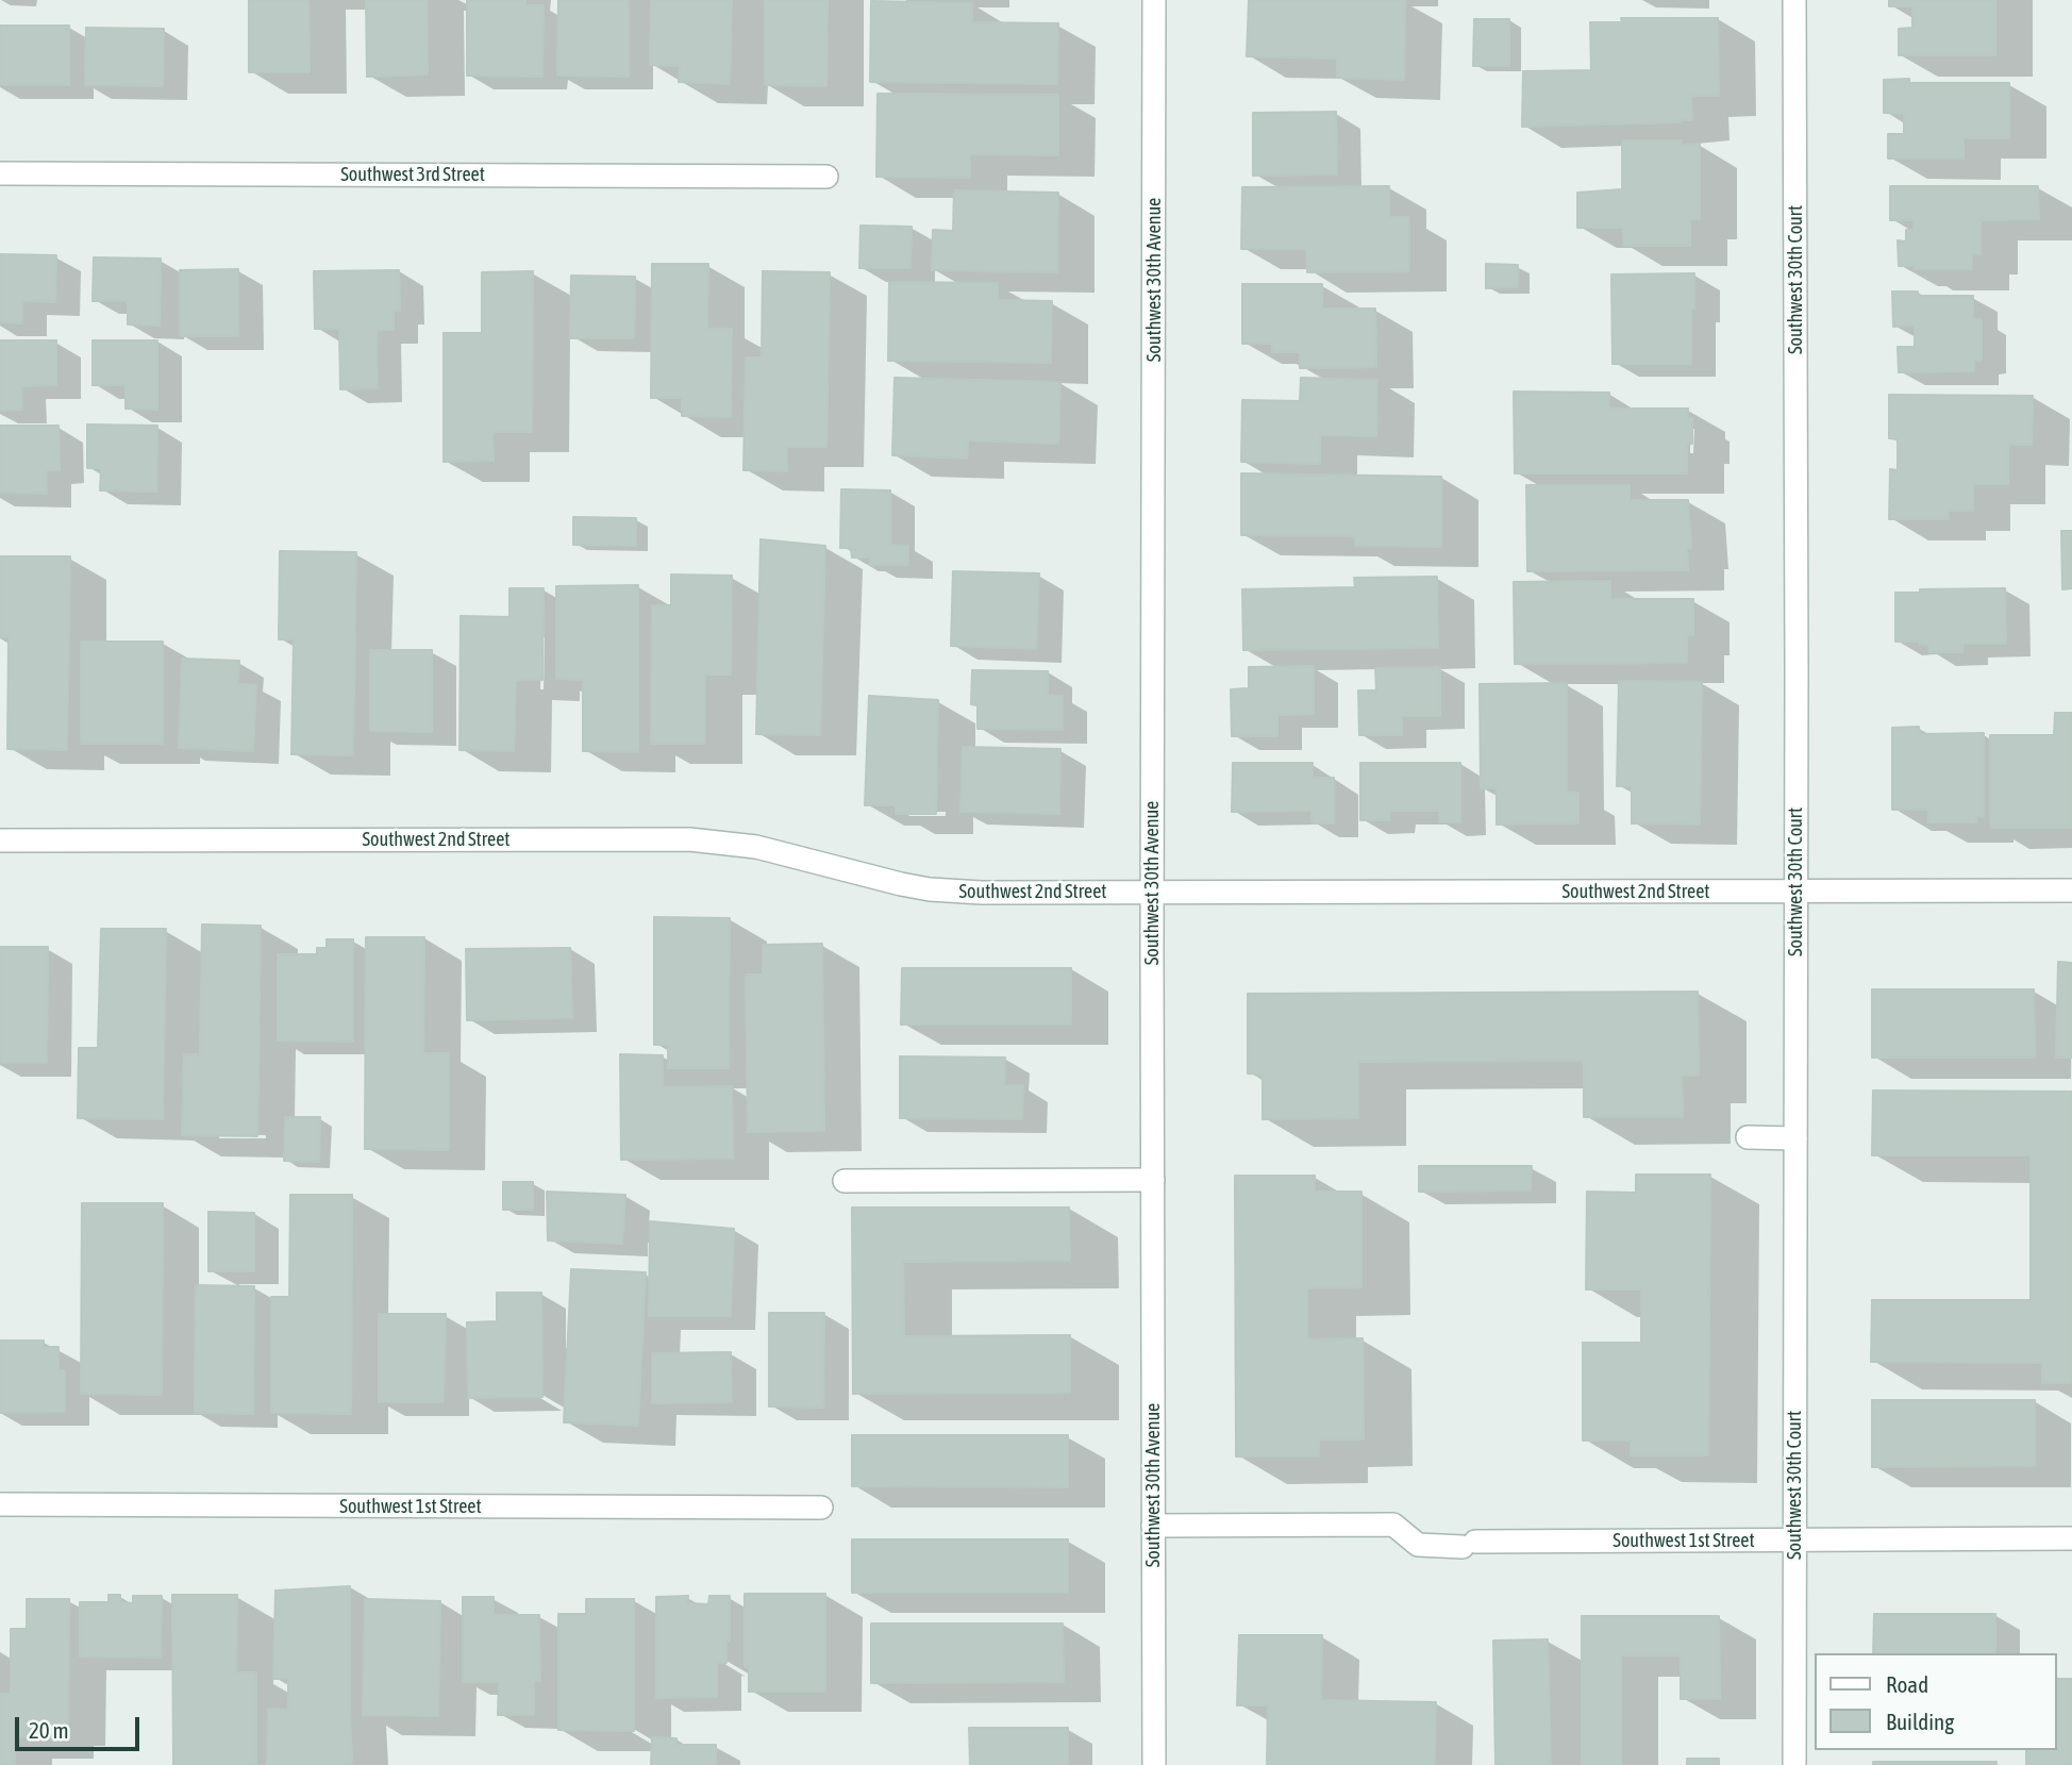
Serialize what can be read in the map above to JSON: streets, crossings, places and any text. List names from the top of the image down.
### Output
{
  "streets": {
    "street": [
      "Southwest 3rd Street",
      "Southwest 30th Avenue",
      "Southwest 30th Court",
      "Southwest 2nd Street",
      "Southwest 1st Street"
    ]
  },
  "crossings": [
    ["Southwest 30th Avenue", "Southwest 2nd Street"],
    ["Southwest 30th Avenue", "Southwest 1st Street"],
    ["Southwest 30th Court", "Southwest 2nd Street"],
    ["Southwest 30th Court", "Southwest 1st Street"]
  ],
  "legend": ["Road", "Building"],
  "scale_bar": "20 m"
}
